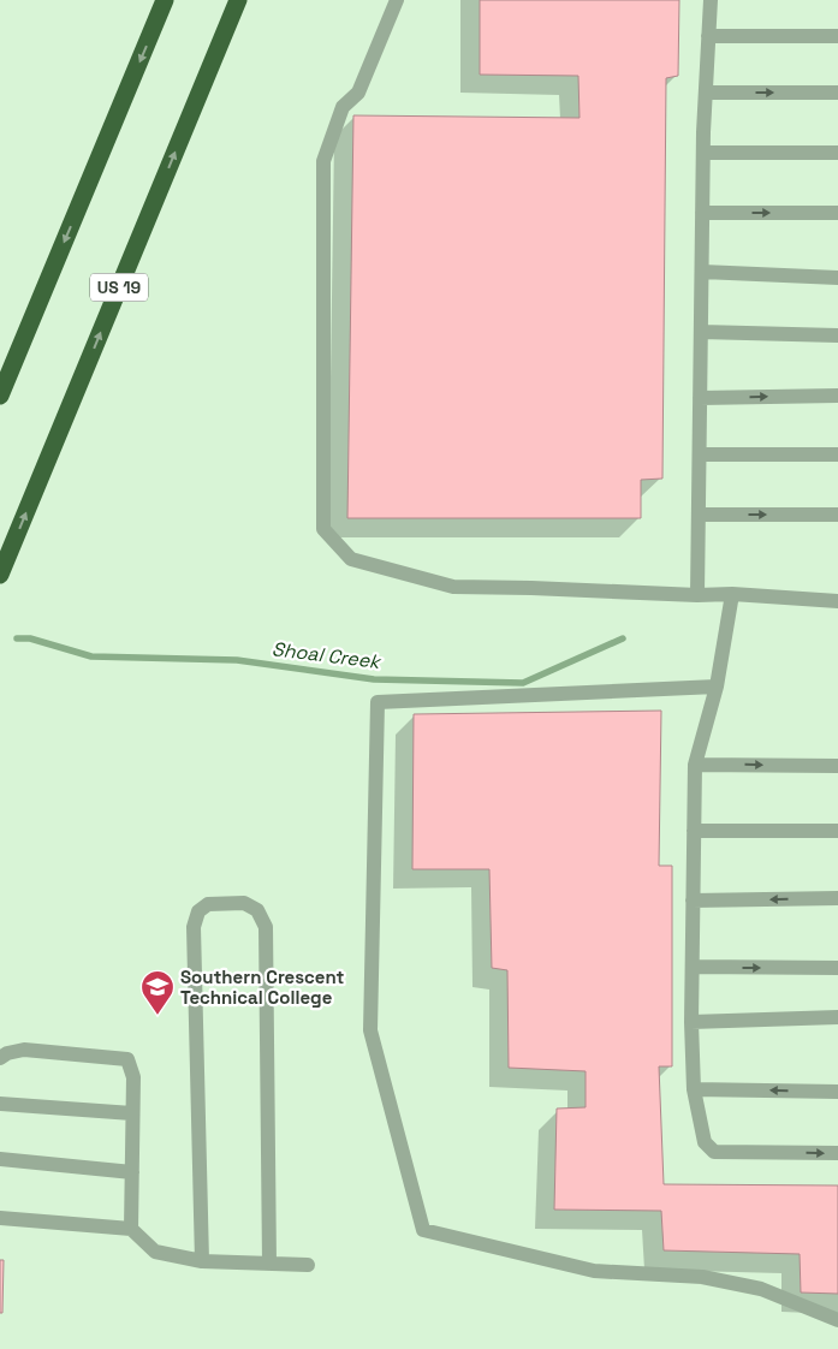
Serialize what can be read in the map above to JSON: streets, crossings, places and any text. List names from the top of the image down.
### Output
{
  "streets": {
    "highway": ["US 19"]
  },
  "water": ["Shoal Creek"],
  "places": {
    "school or university": ["Southern Crescent Technical College"]
  }
}
